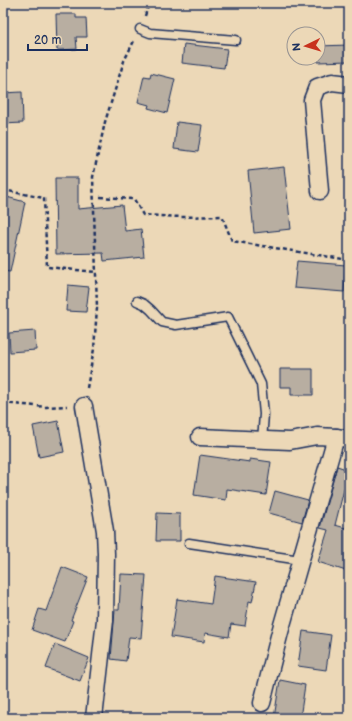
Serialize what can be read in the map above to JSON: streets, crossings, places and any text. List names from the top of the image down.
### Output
{
  "scale_bar": "20 m",
  "north": "left"
}
